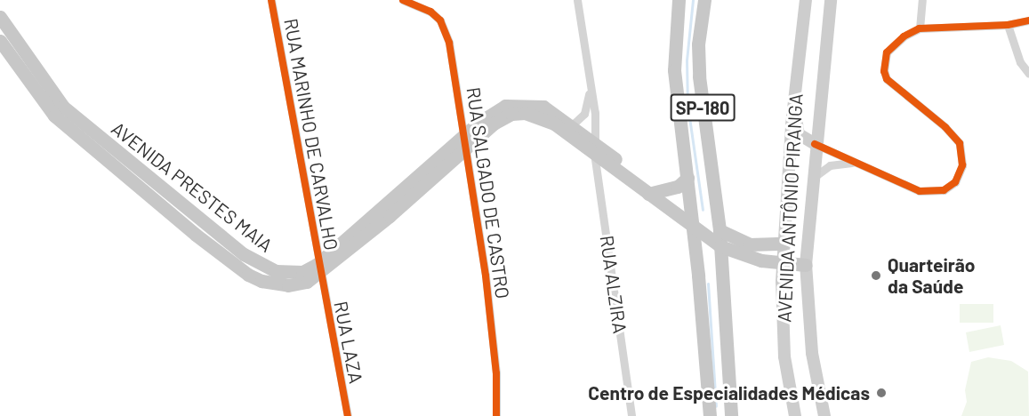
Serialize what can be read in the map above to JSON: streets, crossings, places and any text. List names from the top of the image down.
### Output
{
  "streets": {
    "main road": ["SP-180", "AVENIDA PRESTES MAIA", "AVENIDA ANTÔNIO PIRANGA"],
    "street": [
      "RUA MARINHO DE CARVALHO",
      "RUA SALGADO DE CASTRO",
      "RUA ALZIRA",
      "RUA LAZA"
    ]
  },
  "crossings": [
    ["SP-180", "AVENIDA PRESTES MAIA"],
    ["RUA MARINHO DE CARVALHO", "AVENIDA PRESTES MAIA"],
    ["RUA MARINHO DE CARVALHO", "RUA LAZA"],
    ["AVENIDA PRESTES MAIA", "RUA SALGADO DE CASTRO"],
    ["AVENIDA PRESTES MAIA", "AVENIDA ANTÔNIO PIRANGA"],
    ["AVENIDA PRESTES MAIA", "RUA ALZIRA"],
    ["AVENIDA PRESTES MAIA", "RUA LAZA"]
  ],
  "places": ["Quarteirão da Saúde", "Centro de Especialidades Médicas"]
}
